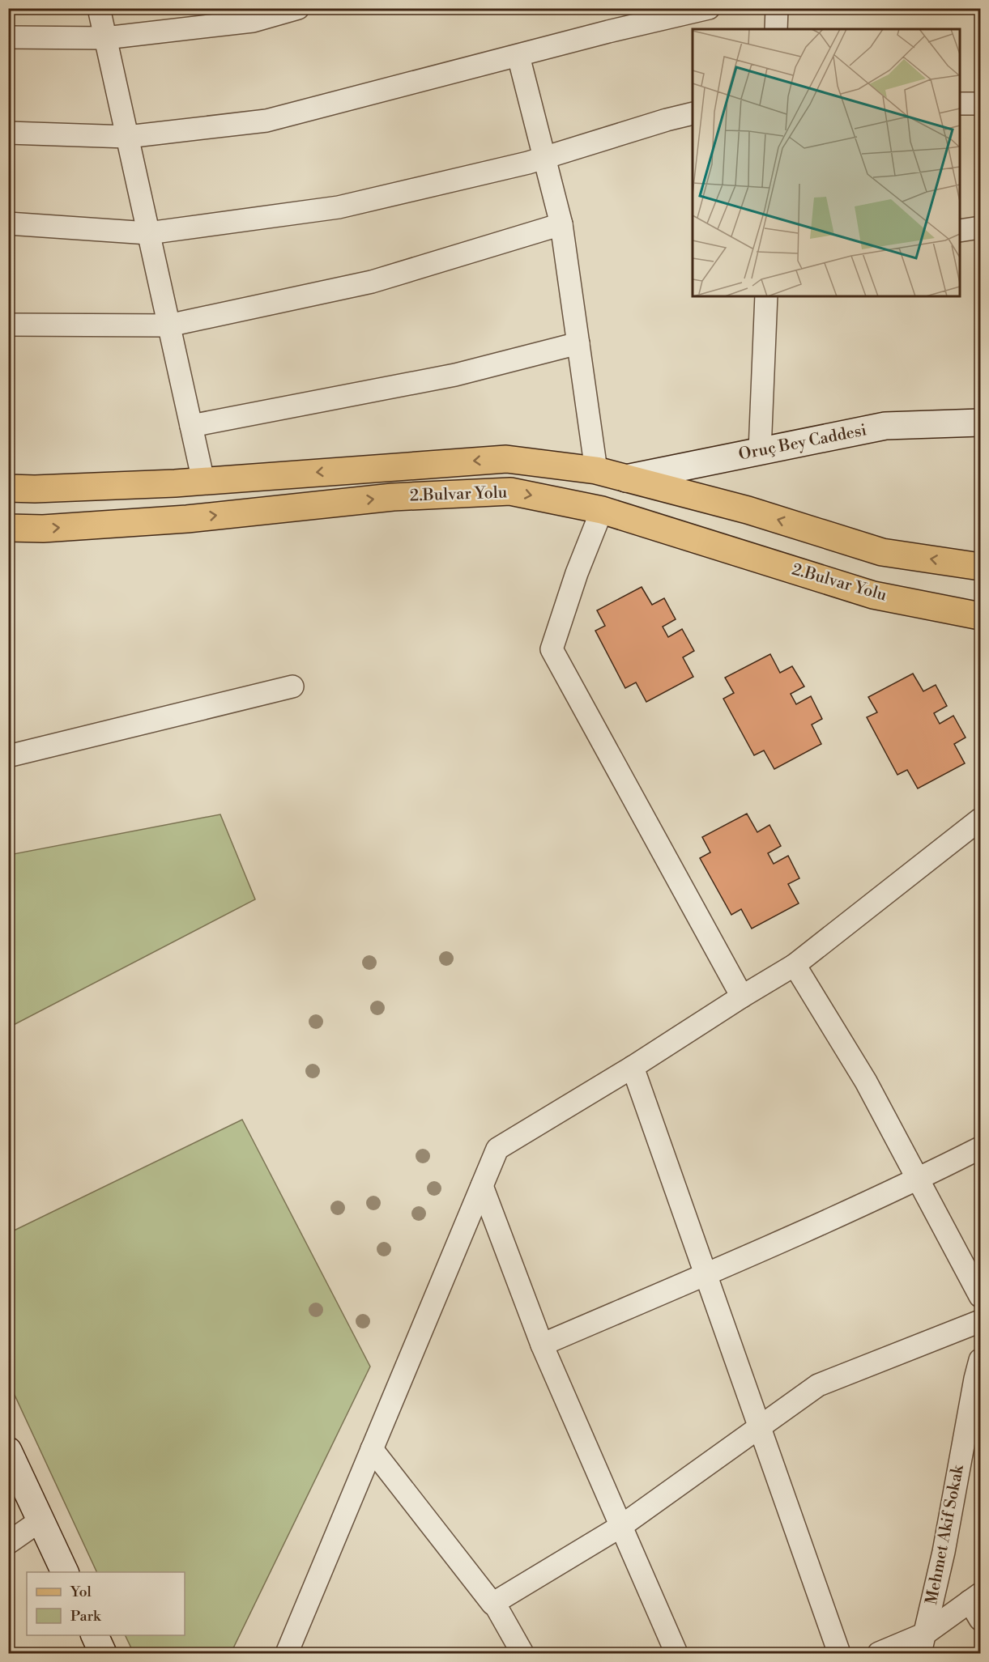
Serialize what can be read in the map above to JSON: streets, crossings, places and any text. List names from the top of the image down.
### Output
{
  "streets": {
    "main road": ["Oruç Bey Caddesi", "2.Bulvar Yolu"],
    "street": ["Mehmet Akif Sokak"]
  },
  "crossings": [
    ["Oruç Bey Caddesi", "2.Bulvar Yolu"]
  ],
  "legend": ["Yol", "Park"]
}
